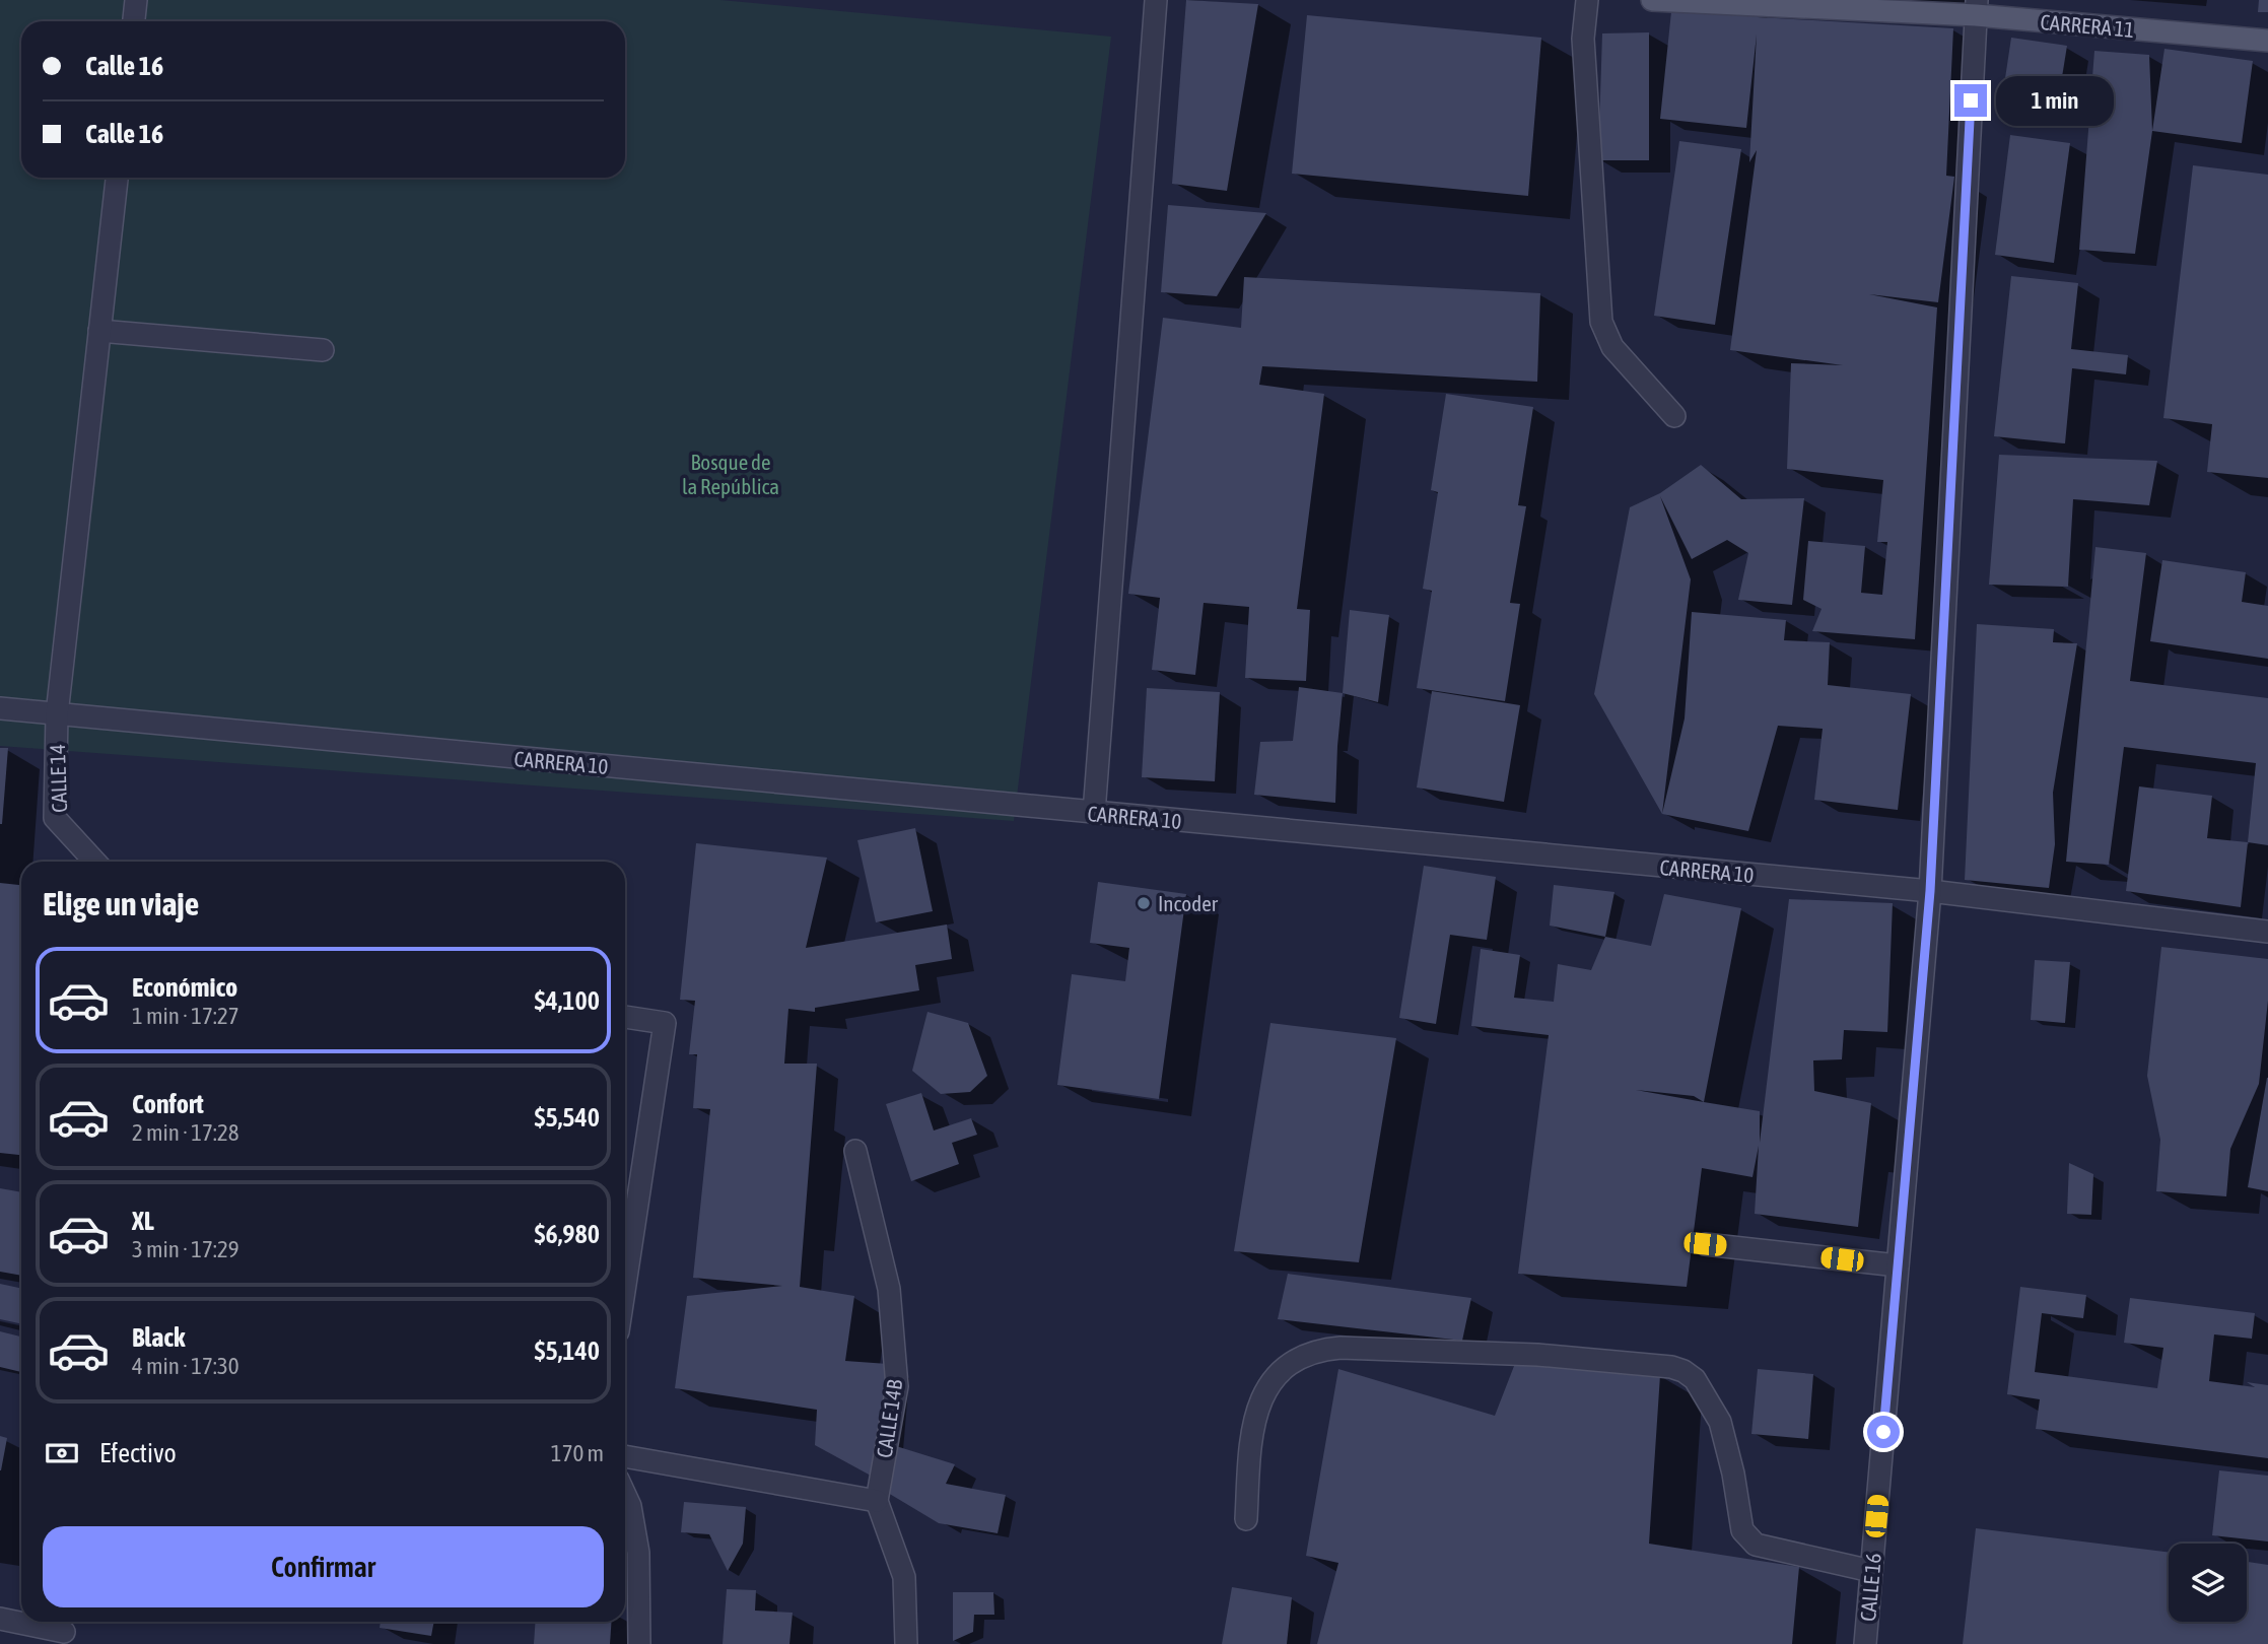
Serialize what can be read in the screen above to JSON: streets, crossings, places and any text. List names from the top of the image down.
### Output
{
  "streets": {
    "main road": ["CARRERA 11"],
    "street": [
      "CARRERA 10",
      "CALLE 14",
      "CALLE 14B",
      "CALLE 16"
    ]
  },
  "crossings": [
    ["CARRERA 11", "CALLE 16"],
    ["CARRERA 10", "CALLE 14"],
    ["CARRERA 10", "CALLE 16"]
  ],
  "parks": ["Bosque de la República"],
  "places": ["Incoder"],
  "page": {
    "banner": ["Calle 16", "Calle 16"],
    "bubble": "1 min",
    "heading": "Elige un viaje",
    "list": [
      {
        "name": "Económico",
        "note": "1 min · 17:27",
        "value": "$4,100"
      },
      {
        "name": "Confort",
        "note": "2 min · 17:28",
        "value": "$5,540"
      },
      {
        "name": "XL",
        "note": "3 min · 17:29",
        "value": "$6,980"
      },
      {
        "name": "Black",
        "note": "4 min · 17:30",
        "value": "$5,140"
      }
    ],
    "pay": ["Efectivo", "170 m"],
    "buttons": "Confirmar"
  }
}
